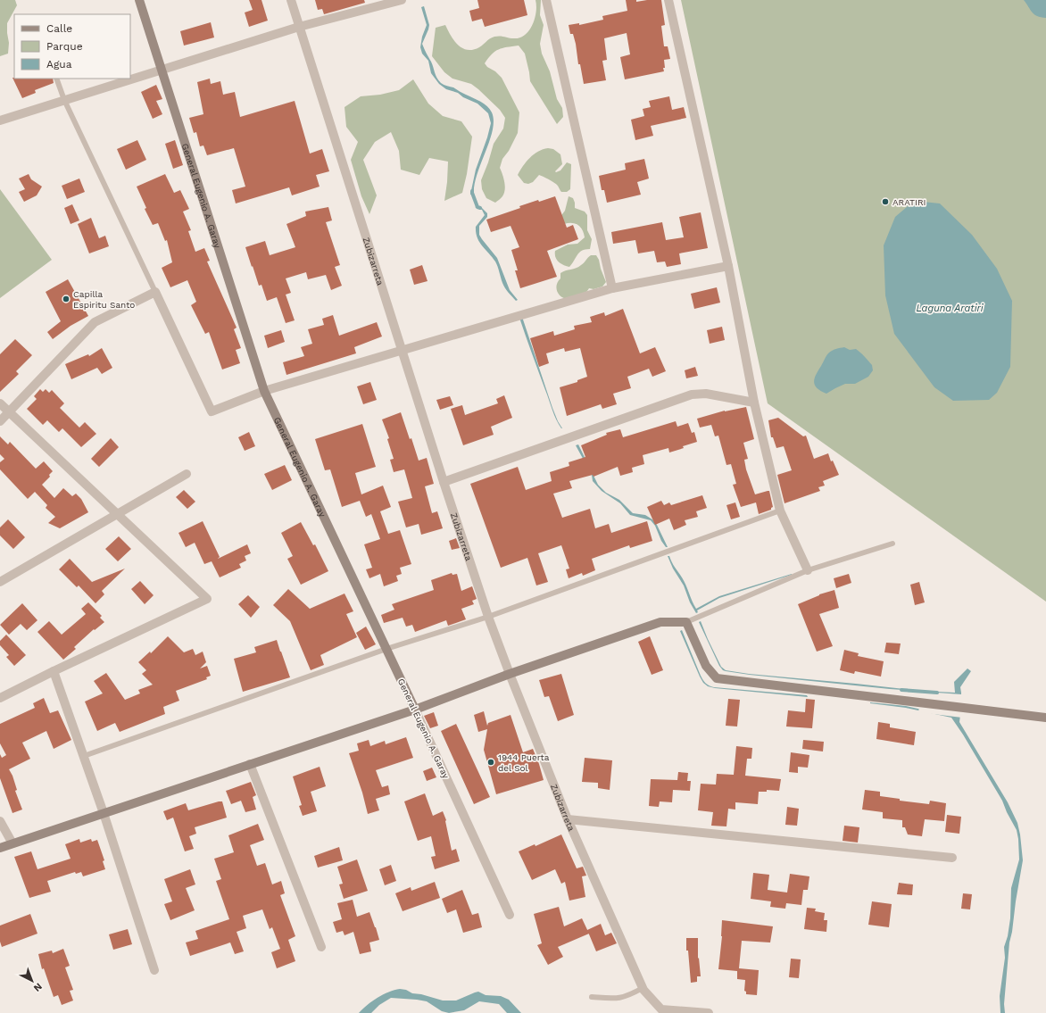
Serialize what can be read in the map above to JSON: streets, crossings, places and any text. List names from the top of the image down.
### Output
{
  "streets": {
    "street": ["General Eugenio A. Garay", "Zubizarreta"]
  },
  "water": ["Laguna Aratiri"],
  "places": ["ARATIRI", "Capilla Espiritu Santo", "1944 Puerta del Sol"],
  "legend": ["Calle", "Parque", "Agua"],
  "north": "bottom right"
}
